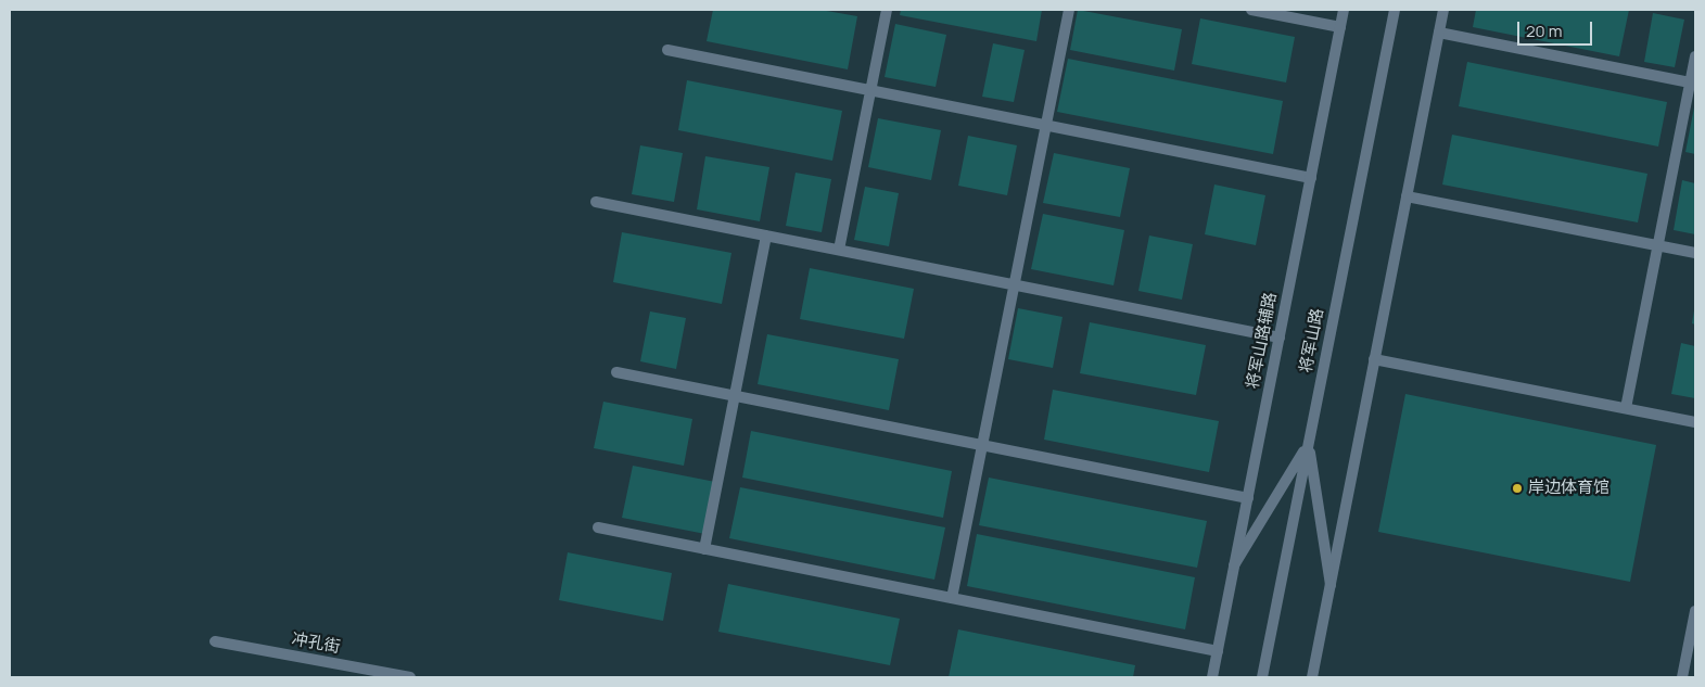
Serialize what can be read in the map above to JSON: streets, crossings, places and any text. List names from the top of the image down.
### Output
{
  "streets": {
    "street": ["将军山路辅路", "将军山路", "冲孔街"]
  },
  "places": ["岸边体育馆"],
  "scale_bar": "20 m"
}
